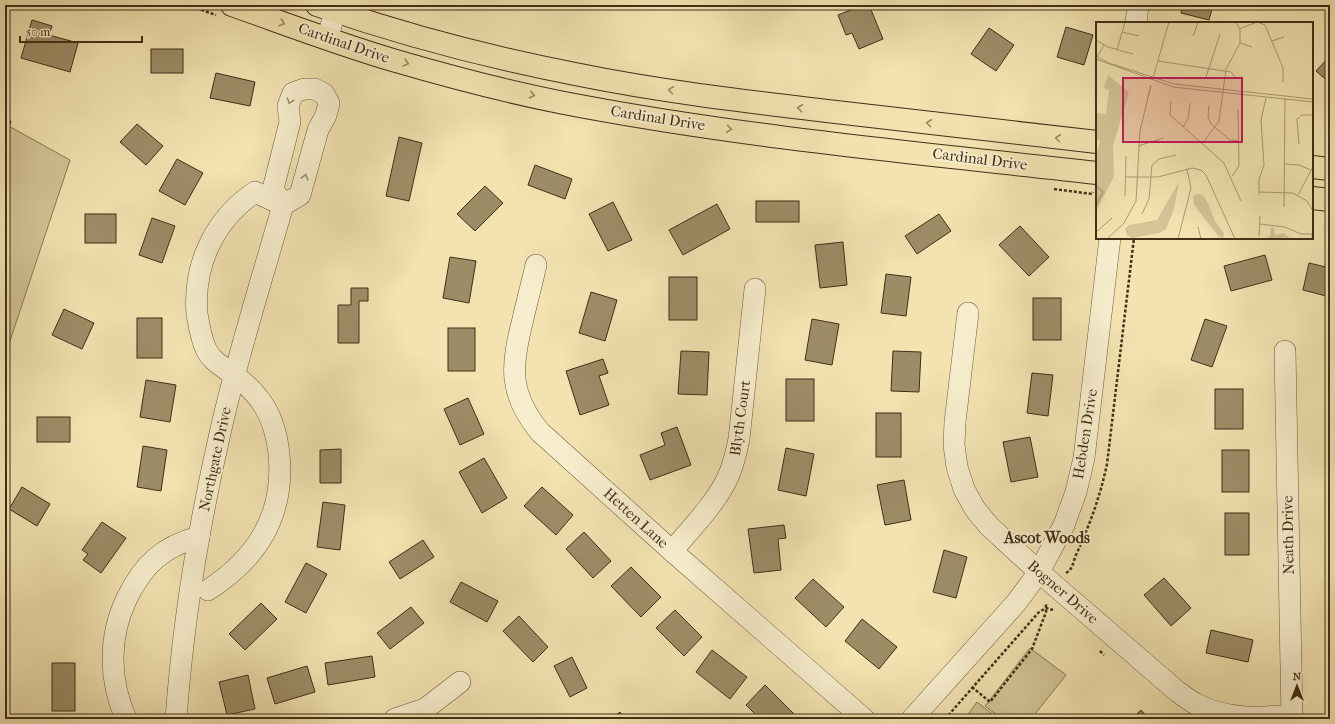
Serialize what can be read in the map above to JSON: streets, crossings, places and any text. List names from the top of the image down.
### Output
{
  "streets": {
    "main road": ["Cardinal Drive"],
    "street": [
      "Blyth Court",
      "Hebden Drive",
      "Northgate Drive",
      "Hetten Lane",
      "Neath Drive",
      "Bogner Drive"
    ]
  },
  "crossings": [
    ["Blyth Court", "Hetten Lane"],
    ["Hebden Drive", "Bogner Drive"],
    ["Neath Drive", "Bogner Drive"]
  ],
  "districts": ["Ascot Woods"],
  "scale_bar": "50 m",
  "north": "top"
}
